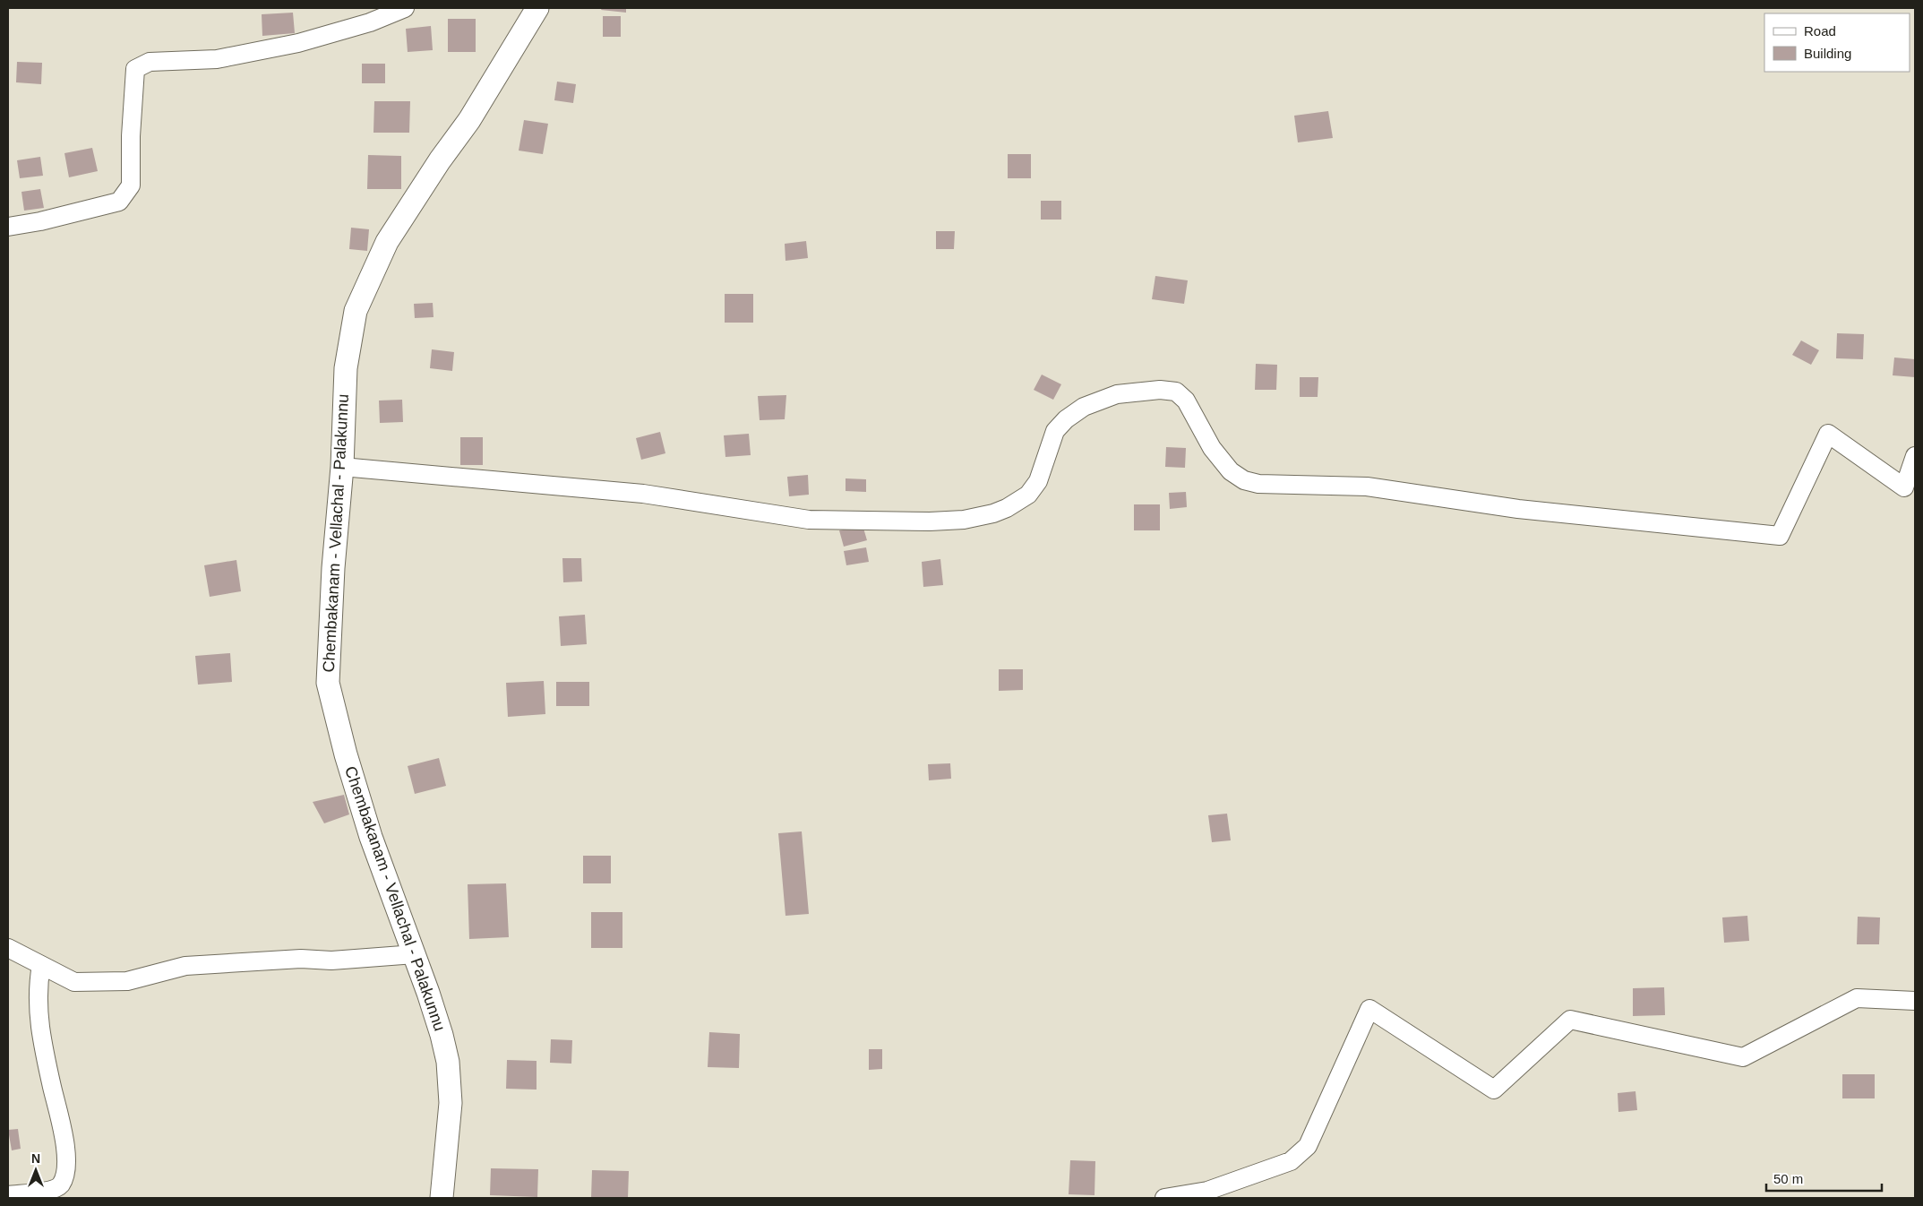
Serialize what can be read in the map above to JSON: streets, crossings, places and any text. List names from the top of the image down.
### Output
{
  "streets": {
    "main road": ["Chembakanam - Vellachal - Palakunnu"]
  },
  "legend": ["Road", "Building"],
  "scale_bar": "50 m",
  "north": "top"
}
